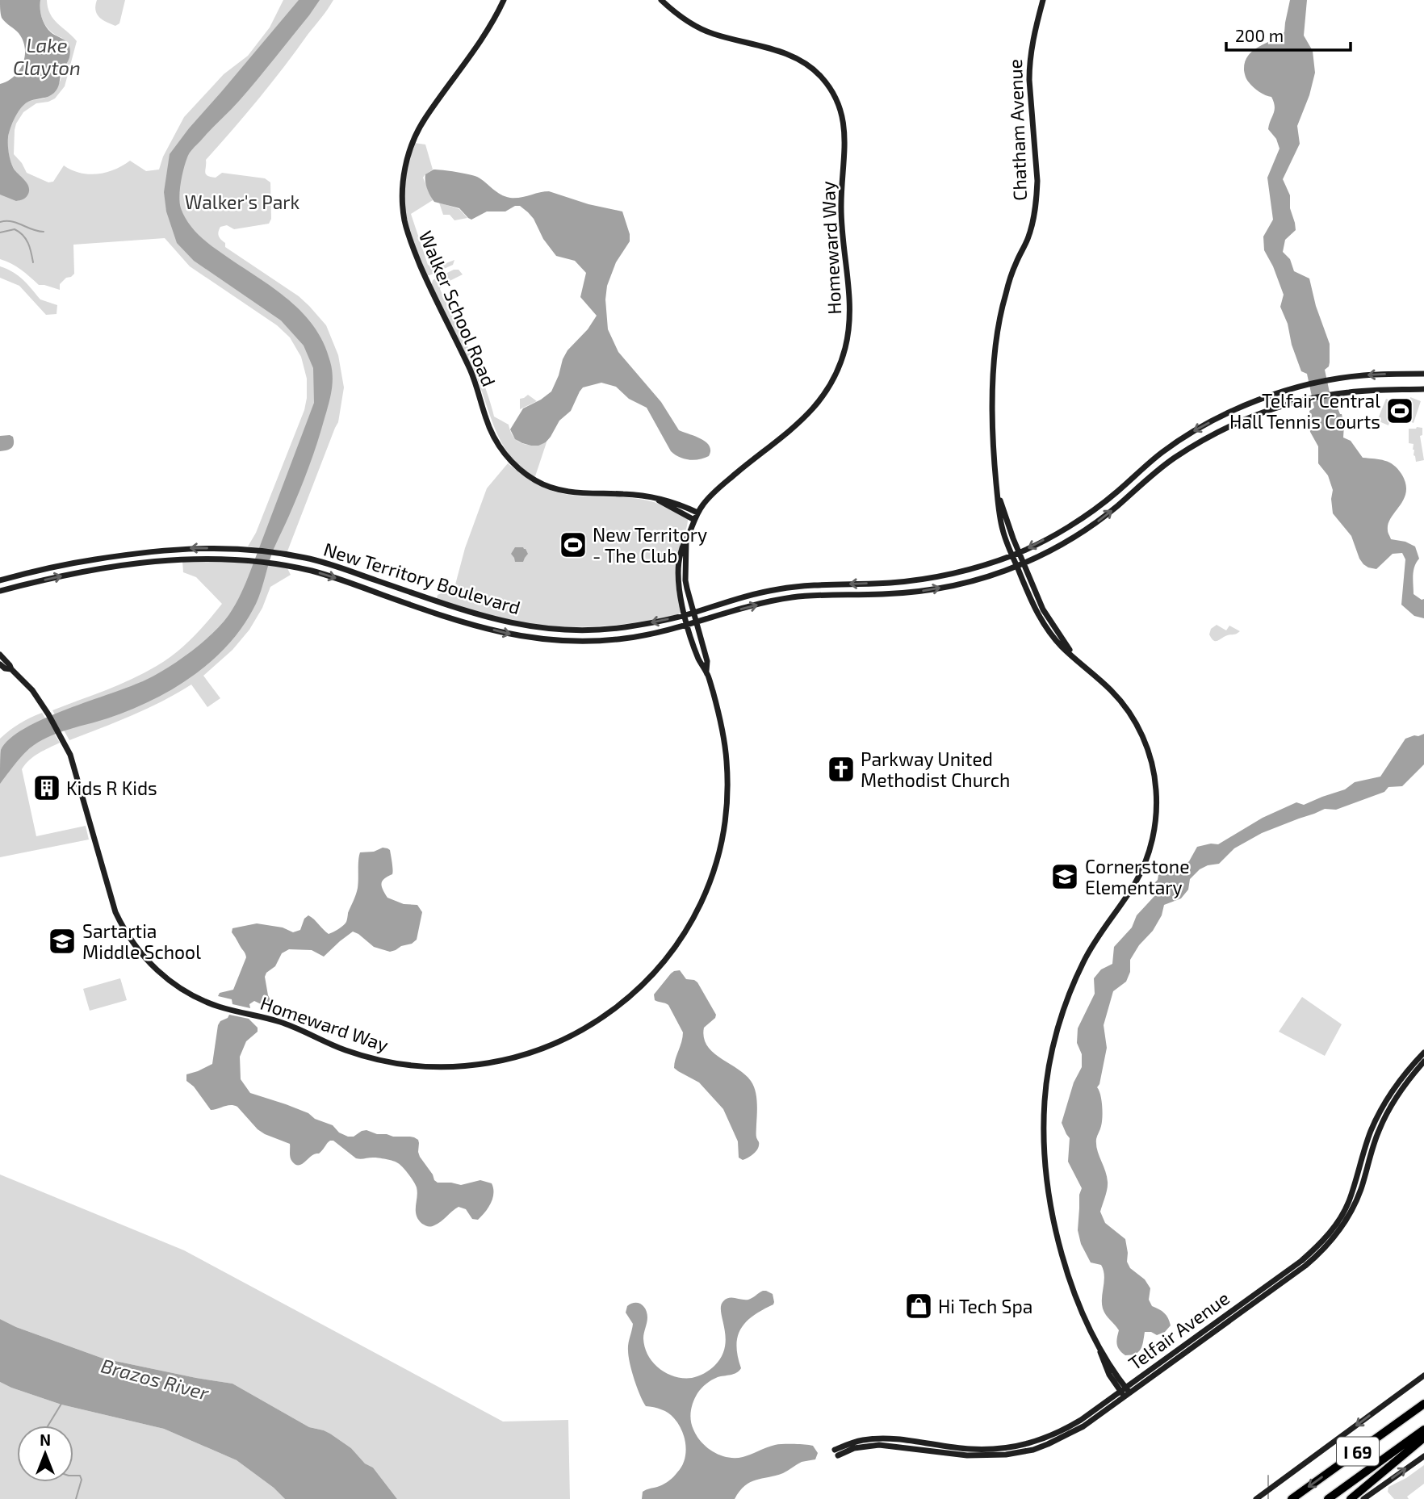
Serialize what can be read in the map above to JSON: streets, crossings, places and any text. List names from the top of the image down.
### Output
{
  "streets": {
    "highway": ["I 69"],
    "street": [
      "Chatham Avenue",
      "Homeward Way",
      "Walker School Road",
      "New Territory Boulevard",
      "Telfair Avenue"
    ]
  },
  "crossings": [
    ["Chatham Avenue", "New Territory Boulevard"],
    ["Chatham Avenue", "Telfair Avenue"],
    ["Homeward Way", "Walker School Road"],
    ["Homeward Way", "New Territory Boulevard"]
  ],
  "water": ["Lake Clayton", "Brazos River"],
  "parks": ["Walker's Park"],
  "places": {
    "sports": ["Telfair Central Hall Tennis Courts", "New Territory - The Club"],
    "church": ["Parkway United Methodist Church"],
    "building": ["Kids R Kids"],
    "school or university": ["Cornerstone Elementary", "Sartartia Middle School"],
    "shop": ["Hi Tech Spa"]
  },
  "scale_bar": "200 m",
  "north": "top"
}
